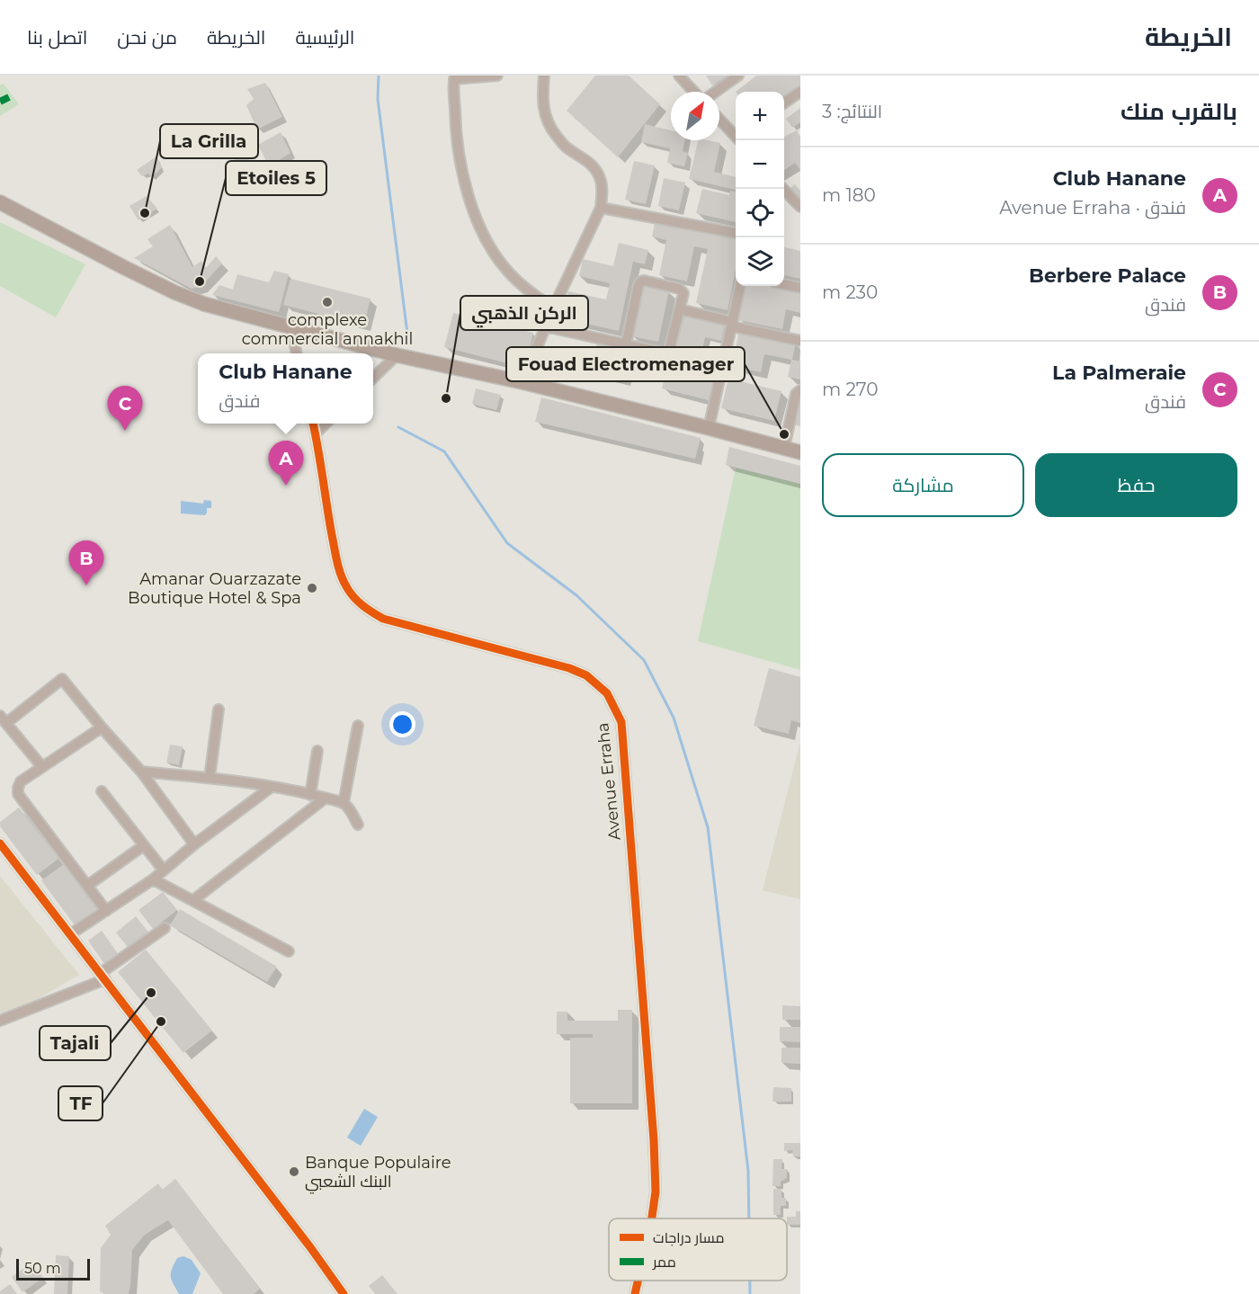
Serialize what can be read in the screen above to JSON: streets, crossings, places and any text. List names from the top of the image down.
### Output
{
  "streets": {
    "street": ["Avenue Erraha"]
  },
  "places": [
    "La Grilla",
    "Etoiles 5",
    "complexe commercial annakhil",
    "الركن الذهبي",
    "Fouad Electromenager",
    "Amanar Ouarzazate Boutique Hotel & Spa",
    "Tajali",
    "TF",
    "Banque Populaire البنك الشعبي"
  ],
  "legend": ["مسار دراجات", "ممر"],
  "scale_bar": "50 m",
  "north": "top right",
  "page": {
    "header": "الخريطة",
    "nav": [
      "الرئيسية",
      "الخريطة",
      "من نحن",
      "اتصل بنا"
    ],
    "heading": ["بالقرب منك", "النتائج: 3"],
    "map_buttons": ["+", "−"],
    "list": [
      {
        "mark": "A",
        "name": "Club Hanane",
        "note": "فندق · Avenue Erraha",
        "value": "180 m"
      },
      {
        "mark": "B",
        "name": "Berbere Palace",
        "note": "فندق",
        "value": "230 m"
      },
      {
        "mark": "C",
        "name": "La Palmeraie",
        "note": "فندق",
        "value": "270 m"
      }
    ],
    "popup": ["Club Hanane", "فندق"],
    "pins": ["C", "A", "B"],
    "buttons": ["حفظ", "مشاركة"],
    "scale": "50 m"
  }
}
